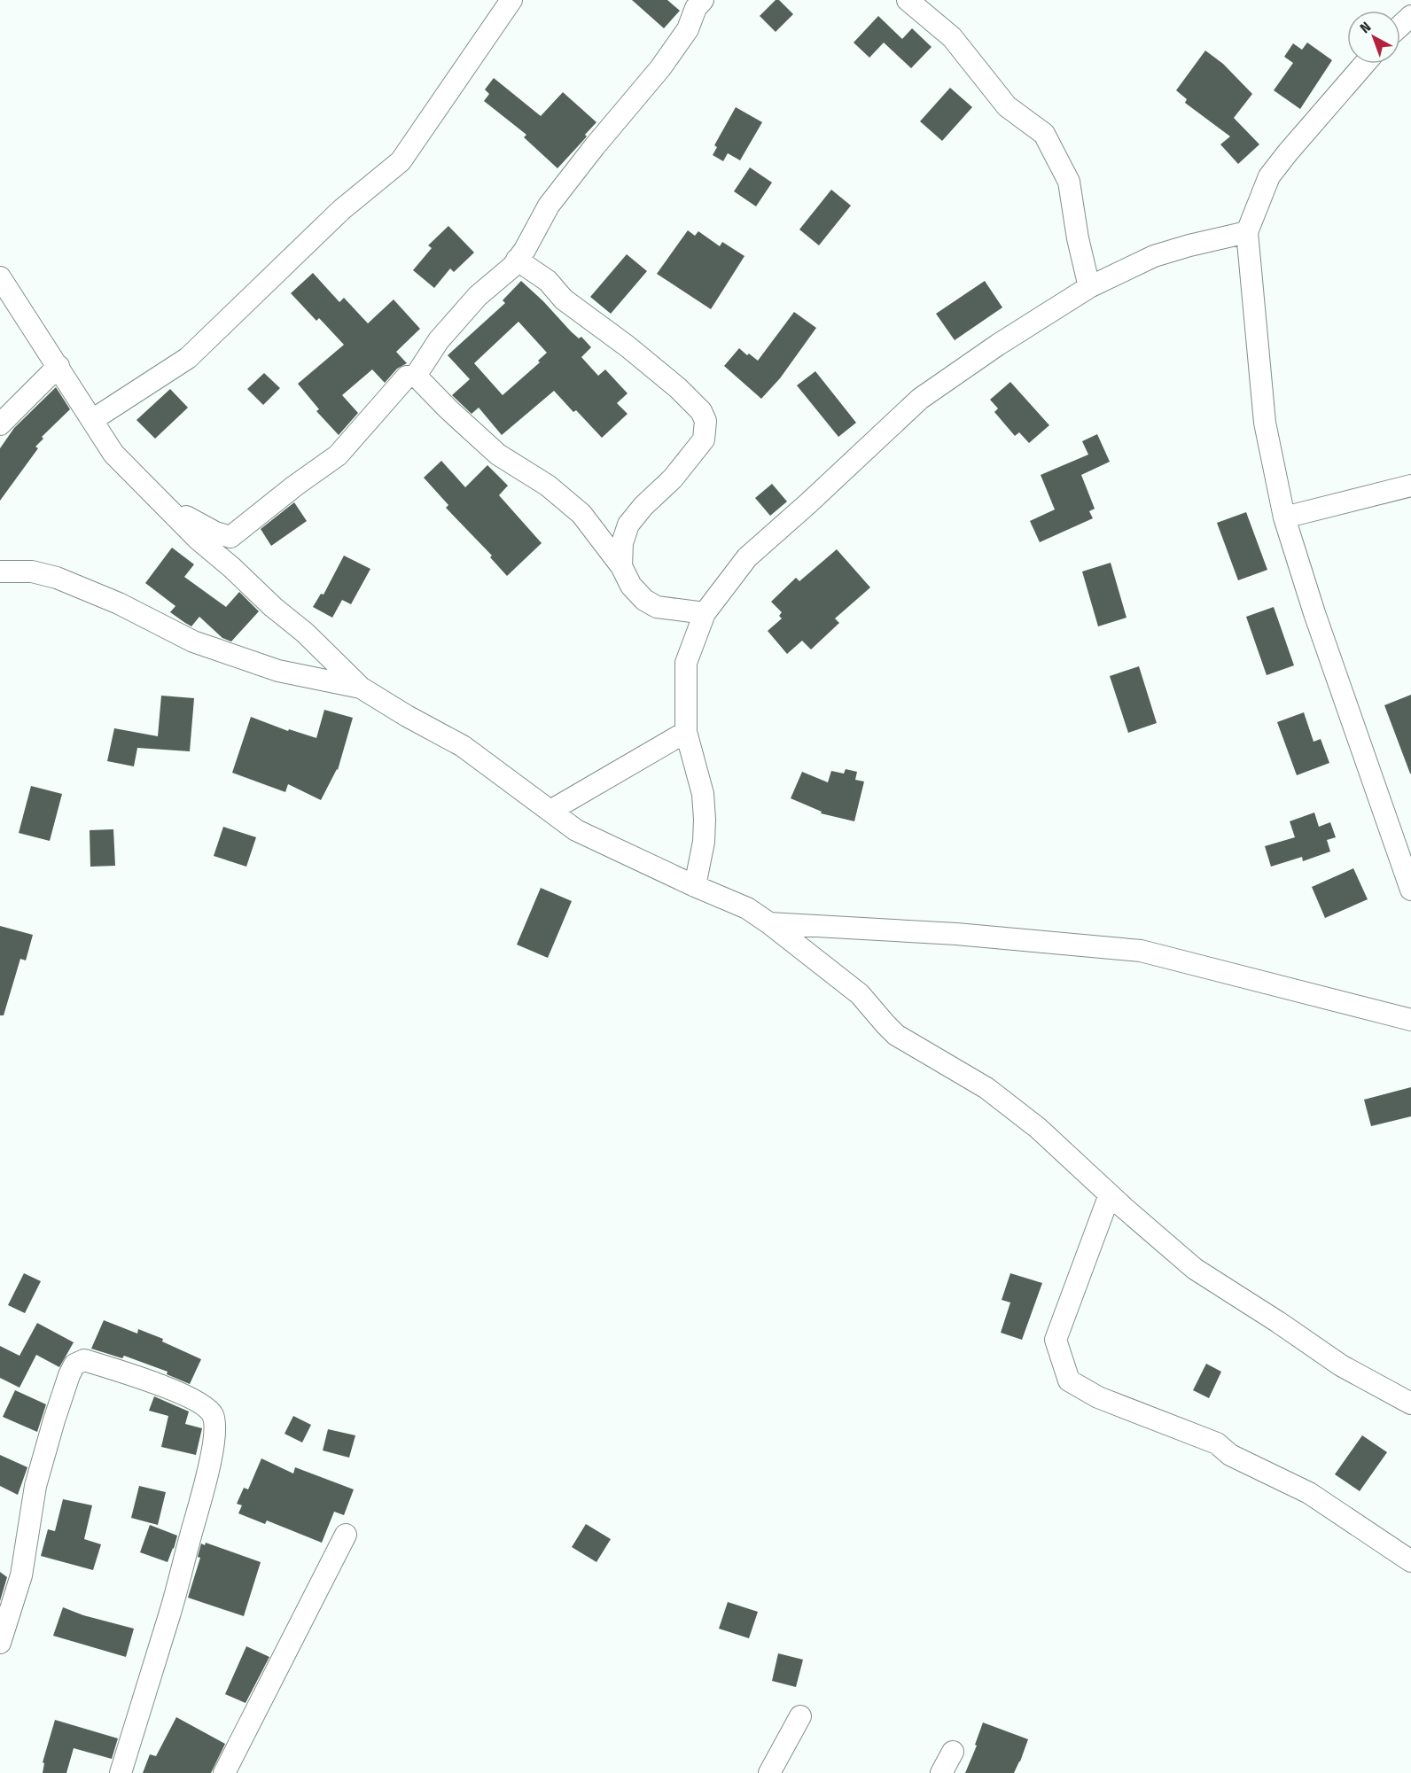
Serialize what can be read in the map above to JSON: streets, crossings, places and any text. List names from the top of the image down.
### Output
{
  "north": "top left"
}
